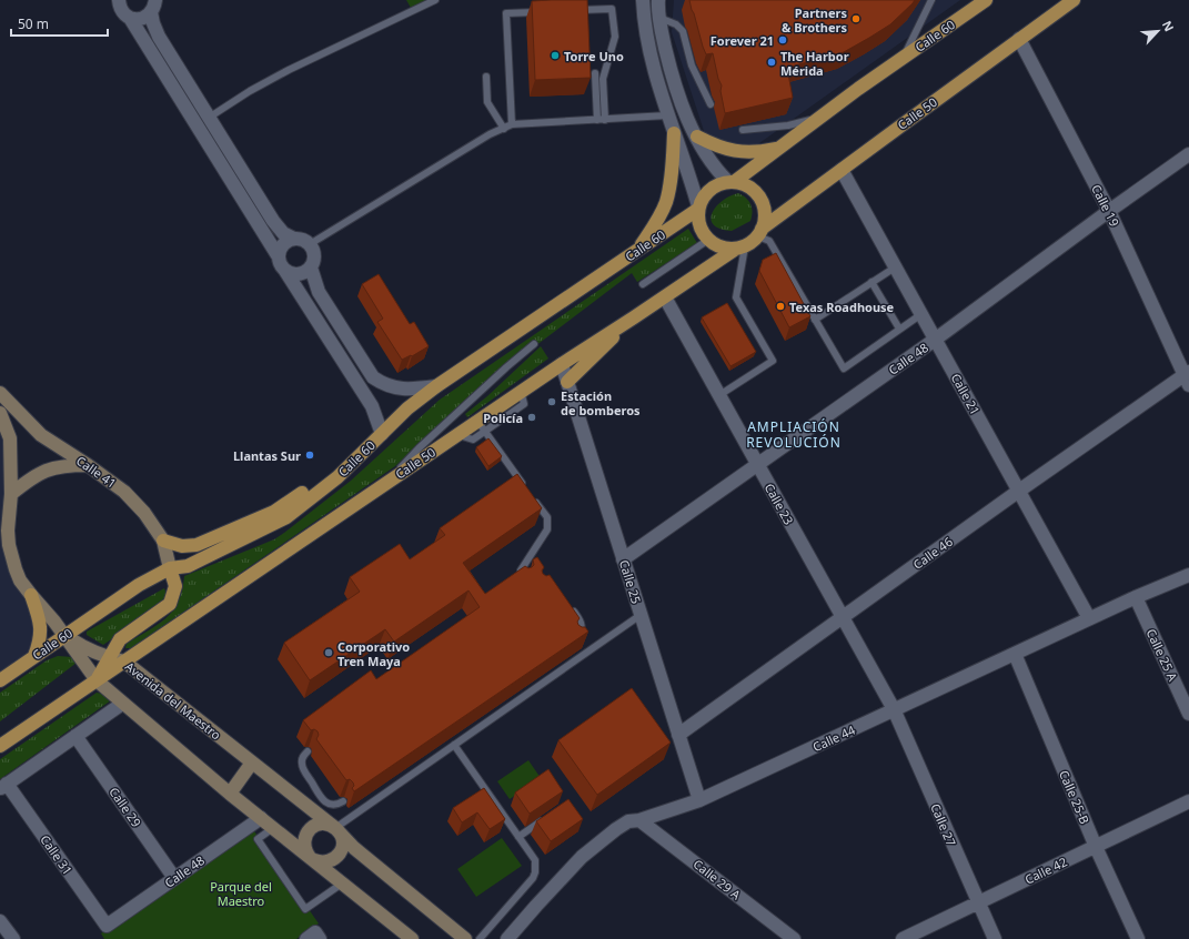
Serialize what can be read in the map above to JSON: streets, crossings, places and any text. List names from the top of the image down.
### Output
{
  "streets": {
    "main road": ["Calle 60", "Calle 50"],
    "street": [
      "Calle 19",
      "Calle 48",
      "Calle 21",
      "Calle 41",
      "Calle 23",
      "Calle 46",
      "Calle 25",
      "Calle 25 A",
      "Avenida del Maestro",
      "Calle 44",
      "Calle 25-B",
      "Calle 29",
      "Calle 27",
      "Calle 31",
      "Calle 42",
      "Calle 29 A"
    ]
  },
  "crossings": [
    ["Calle 60", "Calle 50"],
    ["Calle 60", "Calle 41"],
    ["Calle 60", "Avenida del Maestro"],
    ["Calle 50", "Calle 19"],
    ["Calle 50", "Calle 21"],
    ["Calle 50", "Calle 23"],
    ["Calle 50", "Calle 25"],
    ["Calle 50", "Avenida del Maestro"],
    ["Calle 19", "Calle 48"],
    ["Calle 19", "Calle 46"],
    ["Calle 48", "Calle 21"],
    ["Calle 48", "Calle 23"],
    ["Calle 48", "Calle 25"],
    ["Calle 48", "Calle 29"],
    ["Calle 48", "Calle 31"],
    ["Calle 21", "Calle 46"],
    ["Calle 21", "Calle 44"],
    ["Calle 23", "Calle 46"],
    ["Calle 23", "Calle 44"],
    ["Calle 23", "Calle 27"],
    ["Calle 46", "Calle 25"],
    ["Calle 25", "Calle 44"],
    ["Calle 25 A", "Calle 44"],
    ["Calle 44", "Calle 25-B"],
    ["Calle 44", "Calle 27"],
    ["Calle 44", "Calle 29 A"],
    ["Calle 25-B", "Calle 42"],
    ["Calle 27", "Calle 42"]
  ],
  "districts": ["AMPLIACIÓN REVOLUCIÓN"],
  "parks": ["Parque del Maestro"],
  "places": [
    "Partners & Brothers",
    "Forever 21",
    "Torre Uno",
    "The Harbor Mérida",
    "Texas Roadhouse",
    "Estación de bomberos",
    "Policía",
    "Llantas Sur",
    "Corporativo Tren Maya"
  ],
  "scale_bar": "50 m",
  "north": "top right"
}
